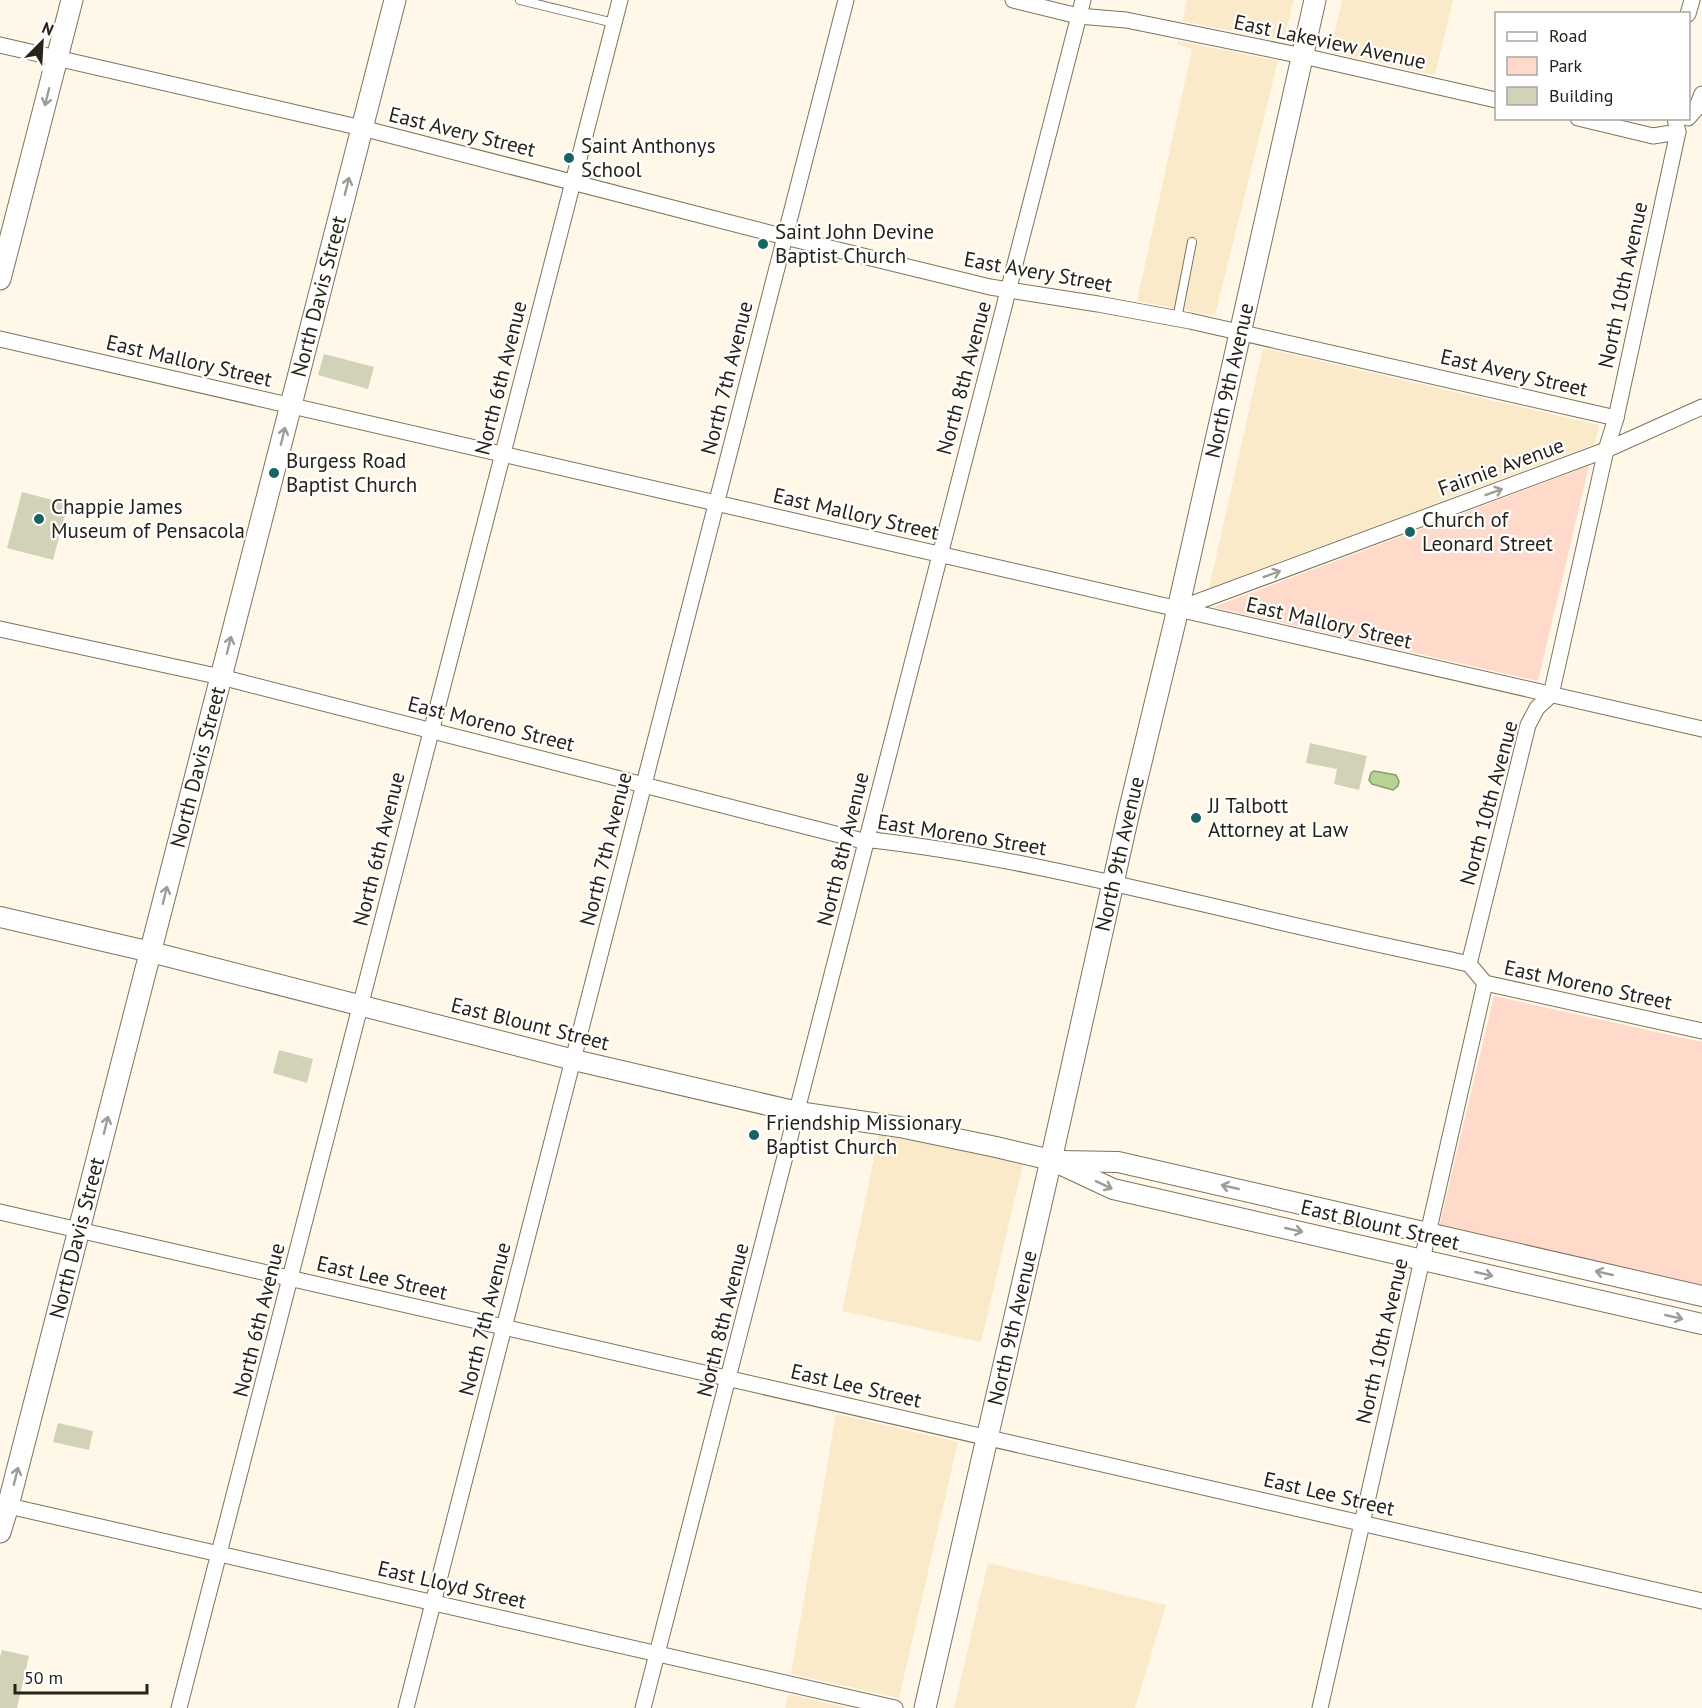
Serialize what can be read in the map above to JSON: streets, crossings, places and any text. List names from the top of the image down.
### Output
{
  "streets": {
    "main road": ["North Davis Street", "North 9th Avenue"],
    "street": [
      "East Lakeview Avenue",
      "East Avery Street",
      "North 10th Avenue",
      "East Mallory Street",
      "North 6th Avenue",
      "North 7th Avenue",
      "North 8th Avenue",
      "Fairnie Avenue",
      "East Moreno Street",
      "East Blount Street",
      "East Lee Street",
      "East Lloyd Street"
    ]
  },
  "crossings": [
    ["East Lakeview Avenue", "North 8th Avenue"],
    ["East Lakeview Avenue", "North 9th Avenue"],
    ["East Avery Street", "North 10th Avenue"],
    ["East Avery Street", "North Davis Street"],
    ["East Avery Street", "North 6th Avenue"],
    ["East Avery Street", "North 7th Avenue"],
    ["East Avery Street", "North 8th Avenue"],
    ["East Avery Street", "North 9th Avenue"],
    ["North 10th Avenue", "East Mallory Street"],
    ["North 10th Avenue", "Fairnie Avenue"],
    ["North 10th Avenue", "East Moreno Street"],
    ["North 10th Avenue", "East Blount Street"],
    ["North 10th Avenue", "East Lee Street"],
    ["North Davis Street", "East Mallory Street"],
    ["North Davis Street", "East Moreno Street"],
    ["North Davis Street", "East Blount Street"],
    ["North Davis Street", "East Lee Street"],
    ["North Davis Street", "East Lloyd Street"],
    ["East Mallory Street", "North 6th Avenue"],
    ["East Mallory Street", "North 7th Avenue"],
    ["East Mallory Street", "North 8th Avenue"],
    ["East Mallory Street", "North 9th Avenue"],
    ["East Mallory Street", "Fairnie Avenue"],
    ["North 6th Avenue", "East Moreno Street"],
    ["North 6th Avenue", "East Blount Street"],
    ["North 6th Avenue", "East Lee Street"],
    ["North 6th Avenue", "East Lloyd Street"],
    ["North 7th Avenue", "East Moreno Street"],
    ["North 7th Avenue", "East Blount Street"],
    ["North 7th Avenue", "East Lee Street"],
    ["North 7th Avenue", "East Lloyd Street"],
    ["North 8th Avenue", "East Moreno Street"],
    ["North 8th Avenue", "East Blount Street"],
    ["North 8th Avenue", "East Lee Street"],
    ["North 8th Avenue", "East Lloyd Street"],
    ["North 9th Avenue", "Fairnie Avenue"],
    ["North 9th Avenue", "East Moreno Street"],
    ["North 9th Avenue", "East Blount Street"],
    ["North 9th Avenue", "East Lee Street"]
  ],
  "one_way": ["North Davis Street", "Fairnie Avenue"],
  "places": [
    "Saint Anthonys School",
    "Saint John Devine Baptist Church",
    "Burgess Road Baptist Church",
    "Chappie James Museum of Pensacola",
    "Church of Leonard Street",
    "JJ Talbott Attorney at Law",
    "Friendship Missionary Baptist Church"
  ],
  "legend": ["Road", "Park", "Building"],
  "scale_bar": "50 m",
  "north": "top right"
}
